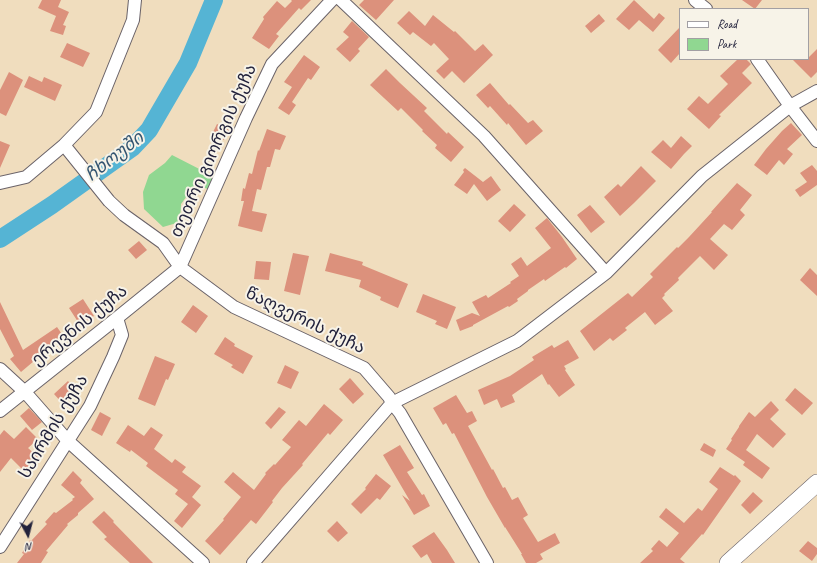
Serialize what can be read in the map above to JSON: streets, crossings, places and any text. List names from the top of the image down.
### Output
{
  "streets": {
    "street": [
      "თეთრი გიორგის ქუჩა",
      "წაღვერის ქუჩა",
      "ერევნის ქუჩა",
      "საირმის ქუჩა"
    ]
  },
  "crossings": [
    ["თეთრი გიორგის ქუჩა", "წაღვერის ქუჩა"],
    ["თეთრი გიორგის ქუჩა", "ერევნის ქუჩა"],
    ["წაღვერის ქუჩა", "ერევნის ქუჩა"],
    ["ერევნის ქუჩა", "საირმის ქუჩა"]
  ],
  "water": ["ჩხოუში"],
  "legend": ["Road", "Park"],
  "north": "bottom"
}
